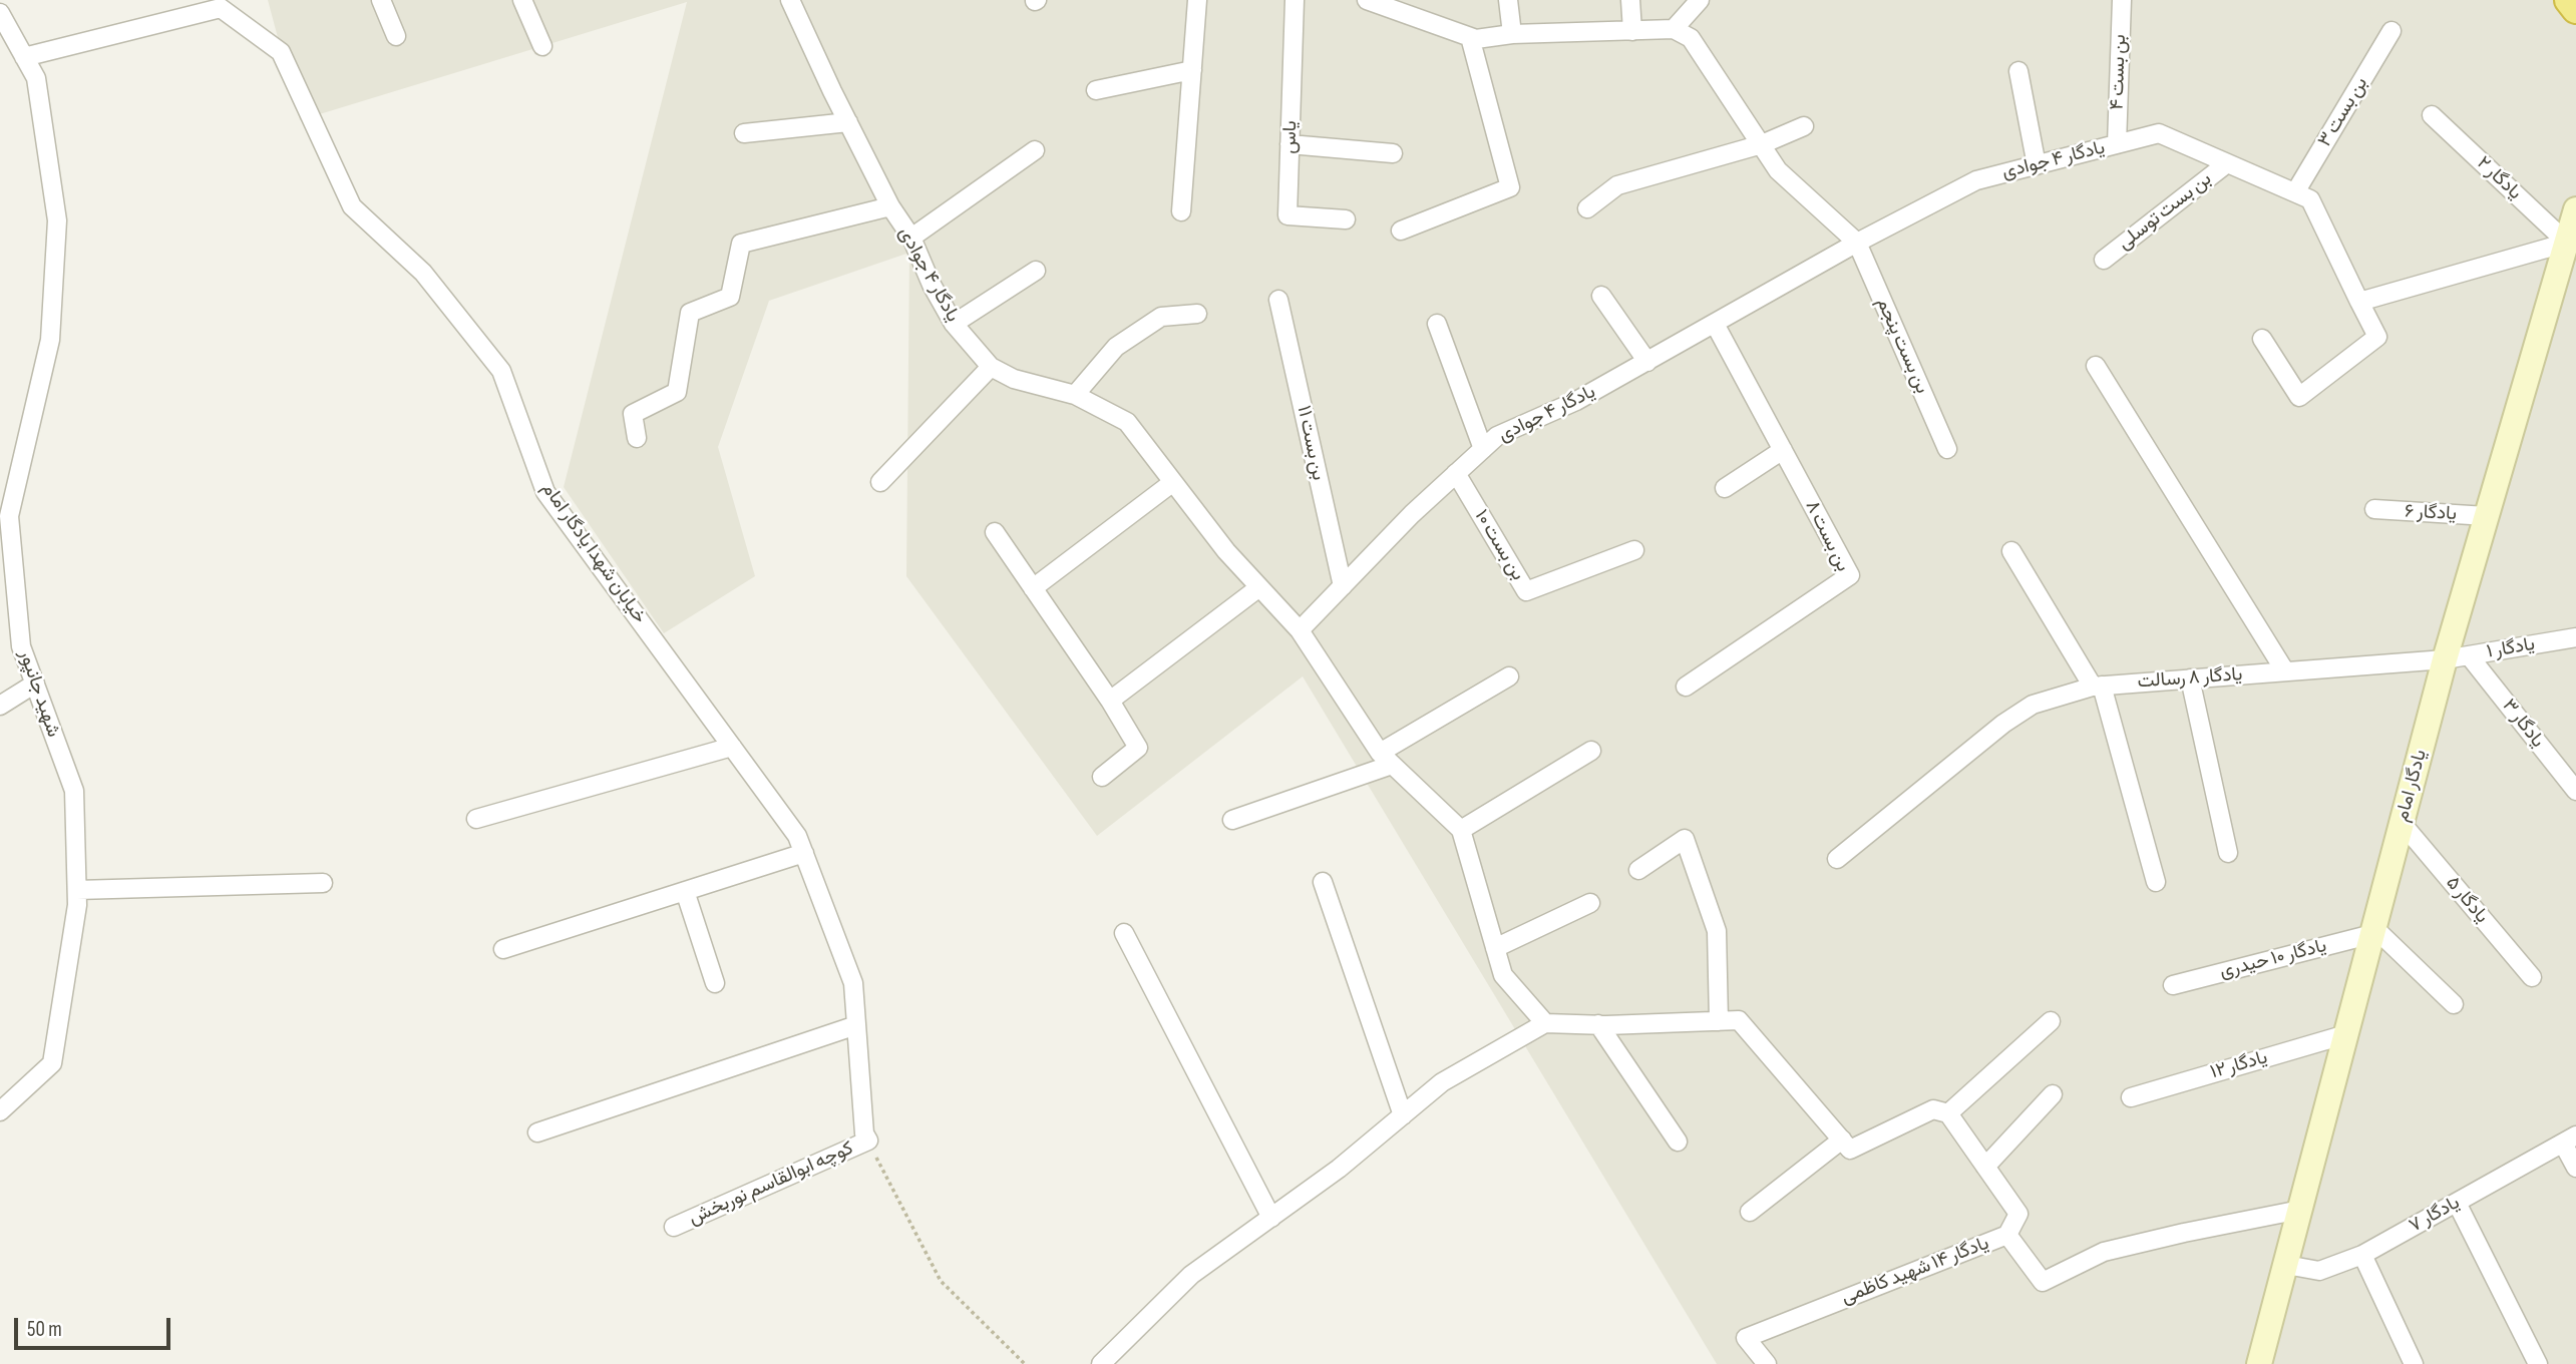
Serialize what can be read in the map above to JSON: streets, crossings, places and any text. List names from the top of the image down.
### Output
{
  "streets": {
    "main road": ["یادگار امام"],
    "street": [
      "بن بست ۴",
      "بن بست ۳",
      "یاس",
      "یادگار ۴ جوادی",
      "یادگار ۲",
      "بن بست توسلی",
      "بن بست پنجم",
      "بن بست ۱۱",
      "یادگار ۶",
      "بن بست ۸",
      "بن بست ۱۰",
      "خیابان شهدا یادگار امام",
      "یادگار ۱",
      "یادگار ۸ رسالت",
      "شهید جانپور",
      "یادگار ۳",
      "یادگار ۵",
      "یادگار ۱۰ حیدری",
      "یادگار ۱۲",
      "یادگار ۷",
      "یادگار ۱۴ شهید کاظمی"
    ]
  },
  "crossings": [
    ["بن بست ۴", "یادگار ۴ جوادی"],
    ["بن بست ۳", "یادگار ۴ جوادی"],
    ["یادگار ۴ جوادی", "بن بست توسلی"],
    ["یادگار ۴ جوادی", "بن بست پنجم"],
    ["یادگار ۴ جوادی", "بن بست ۱۱"],
    ["یادگار ۴ جوادی", "بن بست ۸"],
    ["یادگار ۴ جوادی", "بن بست ۱۰"],
    ["یادگار ۲", "یادگار امام"],
    ["یادگار ۶", "یادگار امام"],
    ["خیابان شهدا یادگار امام", "شهید جانپور"],
    ["یادگار ۱", "یادگار ۸ رسالت"],
    ["یادگار ۱", "یادگار ۳"],
    ["یادگار ۱", "یادگار امام"],
    ["یادگار ۸ رسالت", "یادگار ۳"],
    ["یادگار ۸ رسالت", "یادگار امام"],
    ["یادگار ۳", "یادگار امام"],
    ["یادگار امام", "یادگار ۵"],
    ["یادگار امام", "یادگار ۱۰ حیدری"],
    ["یادگار امام", "یادگار ۱۲"],
    ["یادگار امام", "یادگار ۷"],
    ["یادگار امام", "یادگار ۱۴ شهید کاظمی"]
  ],
  "scale_bar": "50 m"
}
